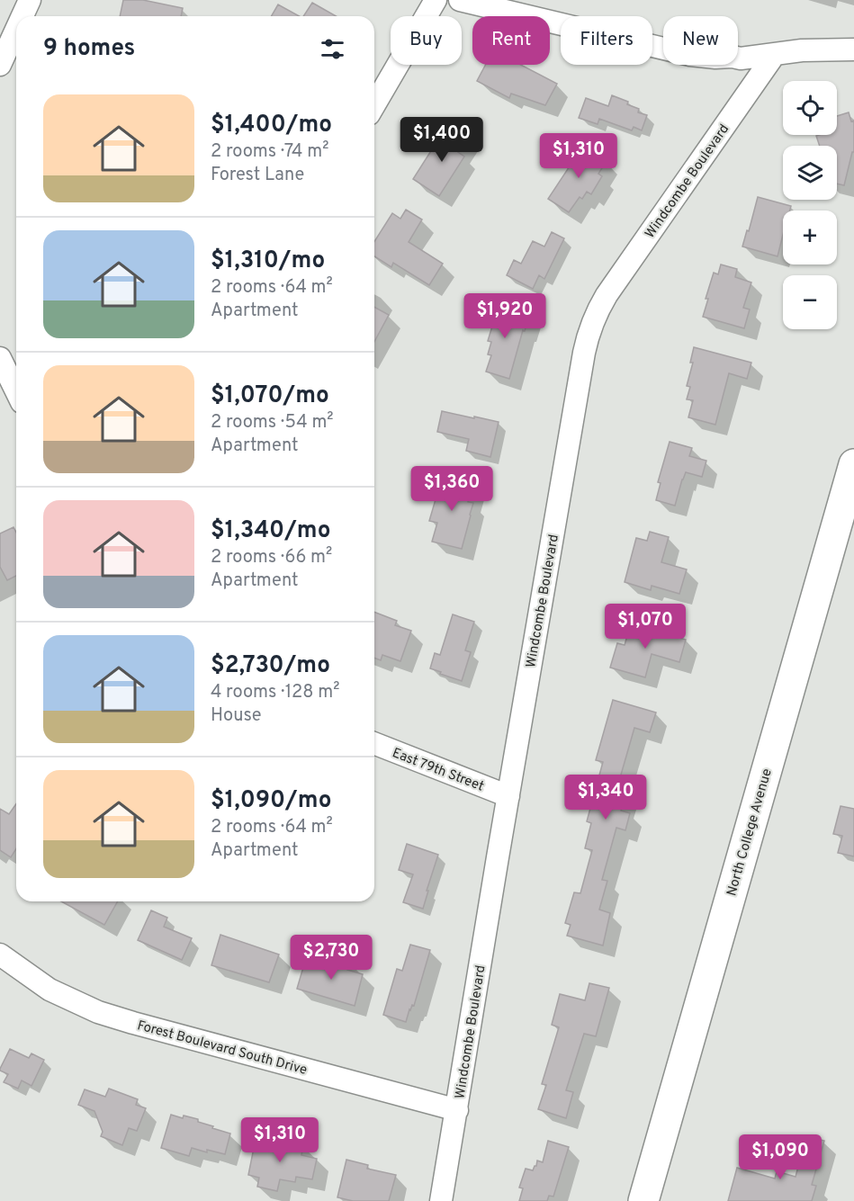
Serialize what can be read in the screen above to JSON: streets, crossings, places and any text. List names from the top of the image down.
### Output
{
  "streets": {
    "main road": ["North College Avenue"],
    "street": ["Windcombe Boulevard", "East 79th Street", "Forest Boulevard South Drive"]
  },
  "crossings": [
    ["Windcombe Boulevard", "East 79th Street"],
    ["Windcombe Boulevard", "Forest Boulevard South Drive"]
  ],
  "page": {
    "chip": [
      "Buy",
      "Rent",
      "Filters",
      "New"
    ],
    "heading": "9 homes",
    "map_buttons": ["+", "−"],
    "list": [
      {
        "name": "$1,400/mo",
        "note": "2 rooms · 74 m² · Forest Lane"
      },
      {
        "name": "$1,310/mo",
        "note": "2 rooms · 64 m² · Apartment"
      },
      {
        "name": "$1,070/mo",
        "note": "2 rooms · 54 m² · Apartment"
      },
      {
        "name": "$1,340/mo",
        "note": "2 rooms · 66 m² · Apartment"
      },
      {
        "name": "$2,730/mo",
        "note": "4 rooms · 128 m² · House"
      },
      {
        "name": "$1,090/mo",
        "note": "2 rooms · 64 m² · Apartment"
      }
    ],
    "price": [
      "$1,400",
      "$1,310",
      "$1,920",
      "$1,360",
      "$1,070",
      "$1,340",
      "$2,730",
      "$1,310",
      "$1,090"
    ]
  }
}
